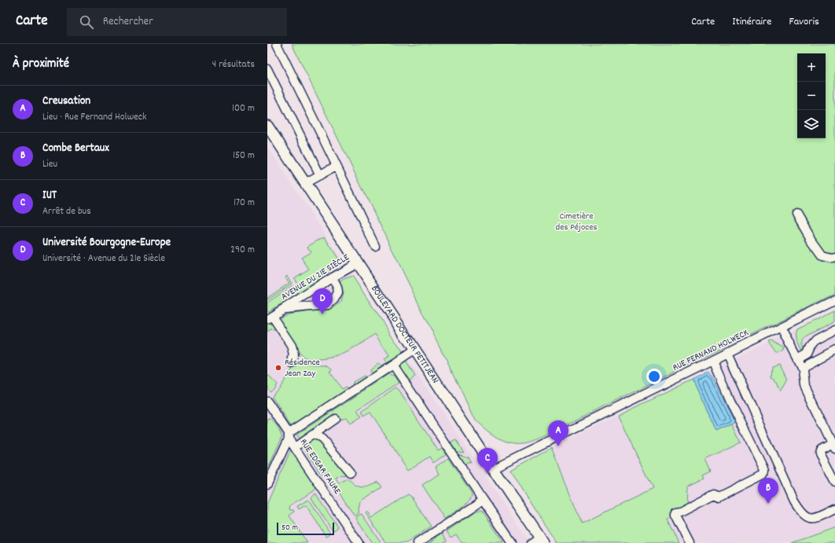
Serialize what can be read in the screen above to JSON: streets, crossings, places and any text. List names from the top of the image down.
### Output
{
  "streets": {
    "main road": ["BOULEVARD DOCTEUR PETITJEAN"],
    "street": ["AVENUE DU 21E SIÈCLE", "RUE FERNAND HOLWECK", "RUE EDGAR FAURE"]
  },
  "crossings": [
    ["AVENUE DU 21E SIÈCLE", "BOULEVARD DOCTEUR PETITJEAN"],
    ["BOULEVARD DOCTEUR PETITJEAN", "RUE FERNAND HOLWECK"]
  ],
  "parks": ["Cimetière des Péjoces"],
  "places": ["Résidence Jean Zay"],
  "scale_bar": "50 m",
  "page": {
    "header": "Carte",
    "search": "Rechercher",
    "nav": ["Carte", "Itinéraire", "Favoris"],
    "heading": ["À proximité", "4 résultats"],
    "map_buttons": ["+", "−"],
    "list": [
      {
        "mark": "A",
        "name": "Creusation",
        "note": "Lieu · Rue Fernand Holweck",
        "value": "100 m"
      },
      {
        "mark": "B",
        "name": "Combe Bertaux",
        "note": "Lieu",
        "value": "150 m"
      },
      {
        "mark": "C",
        "name": "IUT",
        "note": "Arrêt de bus",
        "value": "170 m"
      },
      {
        "mark": "D",
        "name": "Université Bourgogne-Europe",
        "note": "Université · Avenue du 21e Siècle",
        "value": "290 m"
      }
    ],
    "pins": [
      "D",
      "A",
      "C",
      "B"
    ],
    "scale": "50 m"
  }
}
